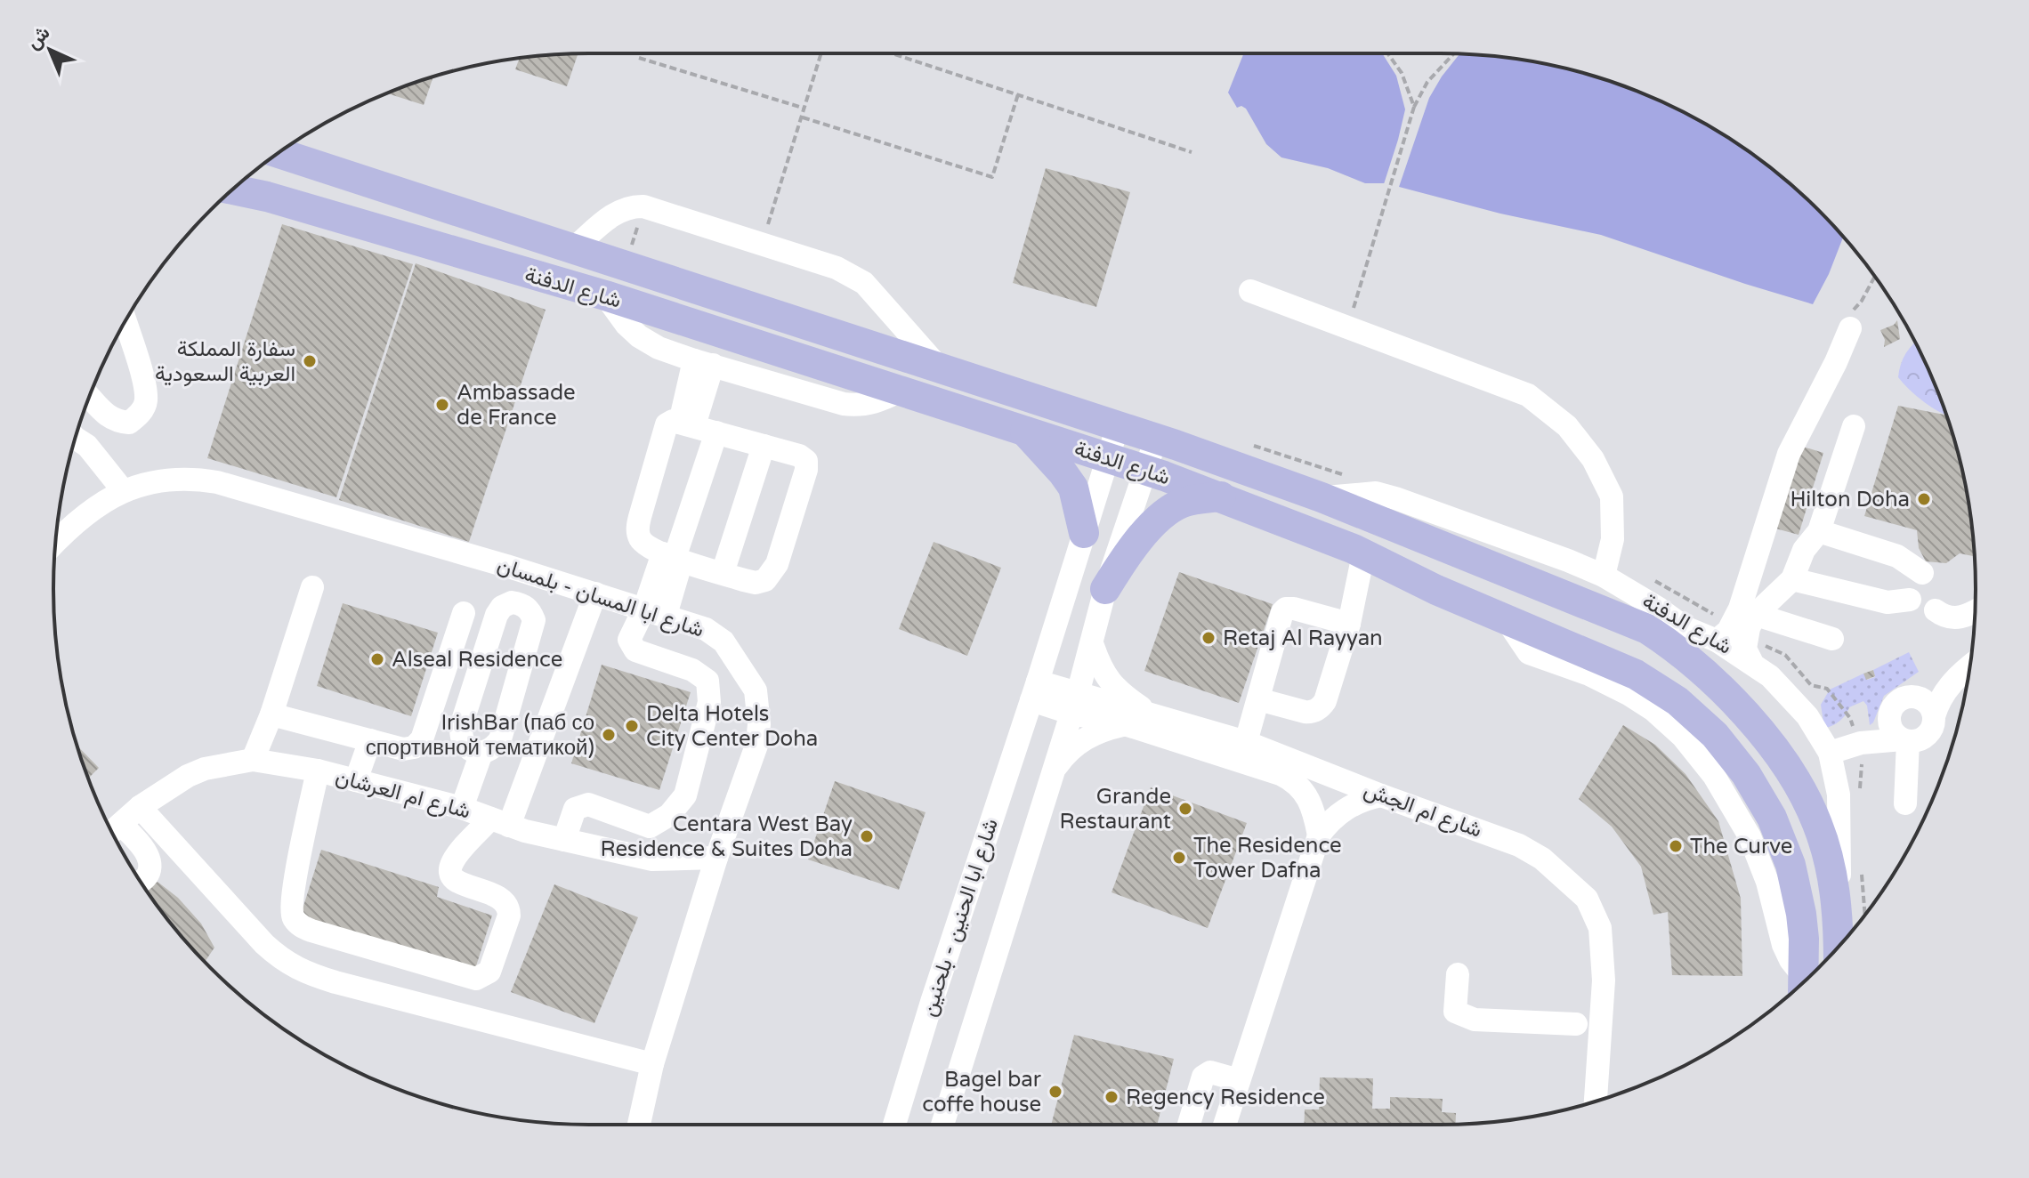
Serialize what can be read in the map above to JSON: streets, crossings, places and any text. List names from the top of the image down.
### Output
{
  "streets": {
    "main road": ["شارع الدفنة"],
    "street": [
      "شارع ابا المسان - بلمسان",
      "شارع ام العرشان",
      "شارع ام الجش",
      "شارع ابا الحنين - بلحنين"
    ]
  },
  "crossings": [
    ["شارع الدفنة", "شارع ابا الحنين - بلحنين"],
    ["شارع ابا المسان - بلمسان", "شارع ام العرشان"],
    ["شارع ام الجش", "شارع ابا الحنين - بلحنين"]
  ],
  "places": [
    "سفارة المملكة العربية السعودية",
    "Ambassade de France",
    "Hilton Doha",
    "Retaj Al Rayyan",
    "Alseal Residence",
    "Delta Hotels City Center Doha",
    "IrishBar (паб со спортивной тематикой)",
    "Grande Restaurant",
    "Centara West Bay Residence & Suites Doha",
    "The Curve",
    "The Residence Tower Dafna",
    "Bagel bar coffe house",
    "Regency Residence"
  ],
  "north": "top left"
}
